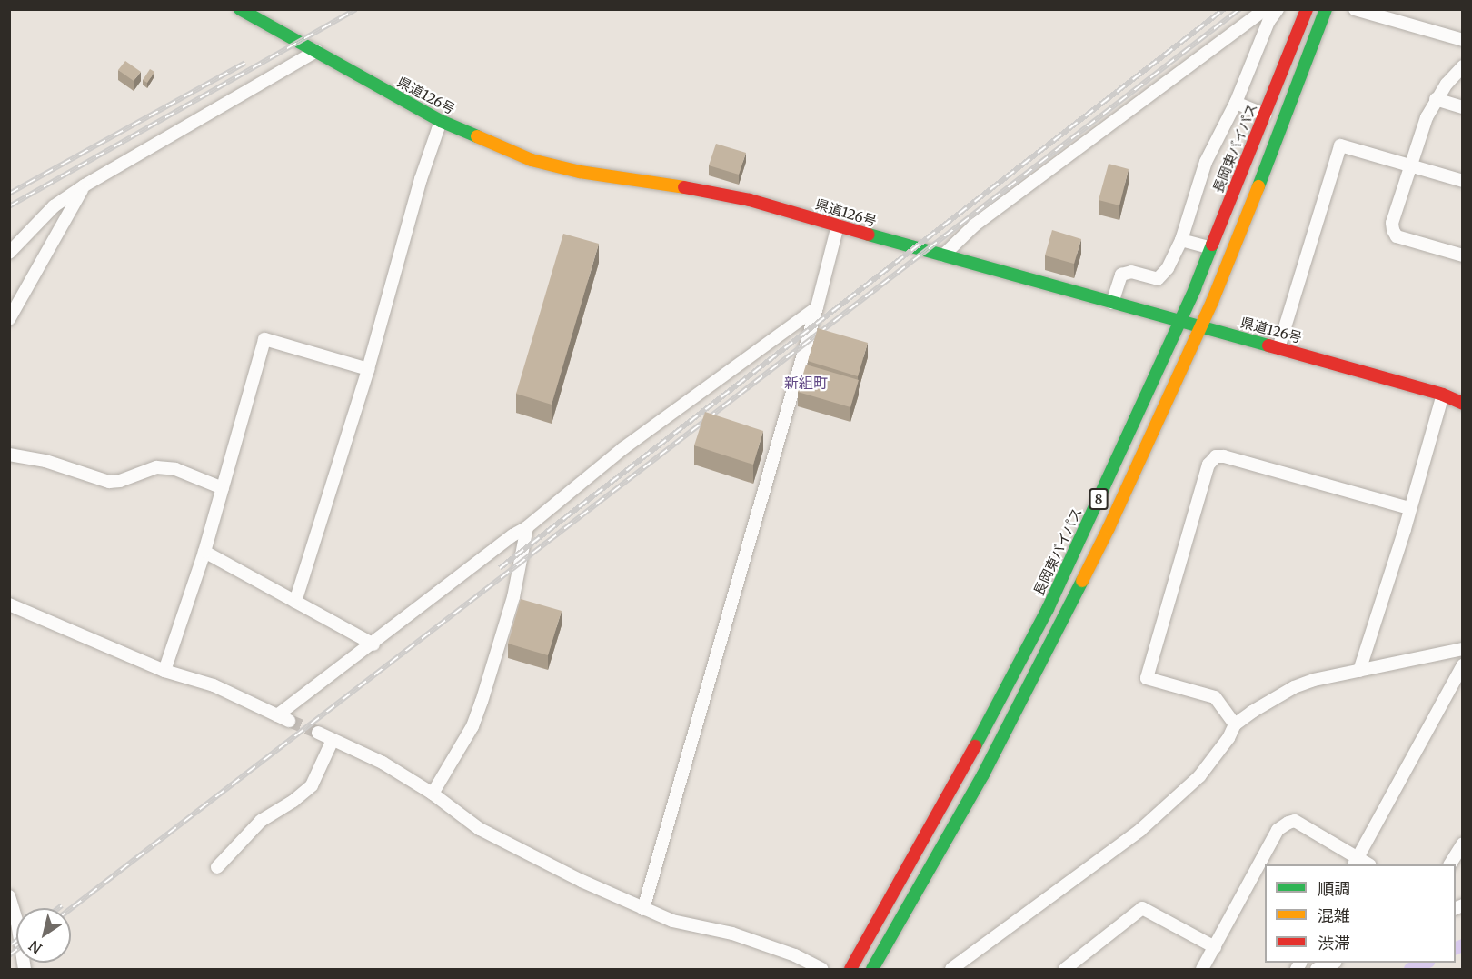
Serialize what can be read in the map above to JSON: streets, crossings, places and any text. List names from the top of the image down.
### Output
{
  "streets": {
    "main road": ["県道126号", "長岡東バイパス", "8"]
  },
  "crossings": [
    ["県道126号", "長岡東バイパス"],
    ["県道126号", "8"]
  ],
  "districts": ["新組町"],
  "legend": ["順調", "混雑", "渋滞"],
  "north": "bottom left"
}
